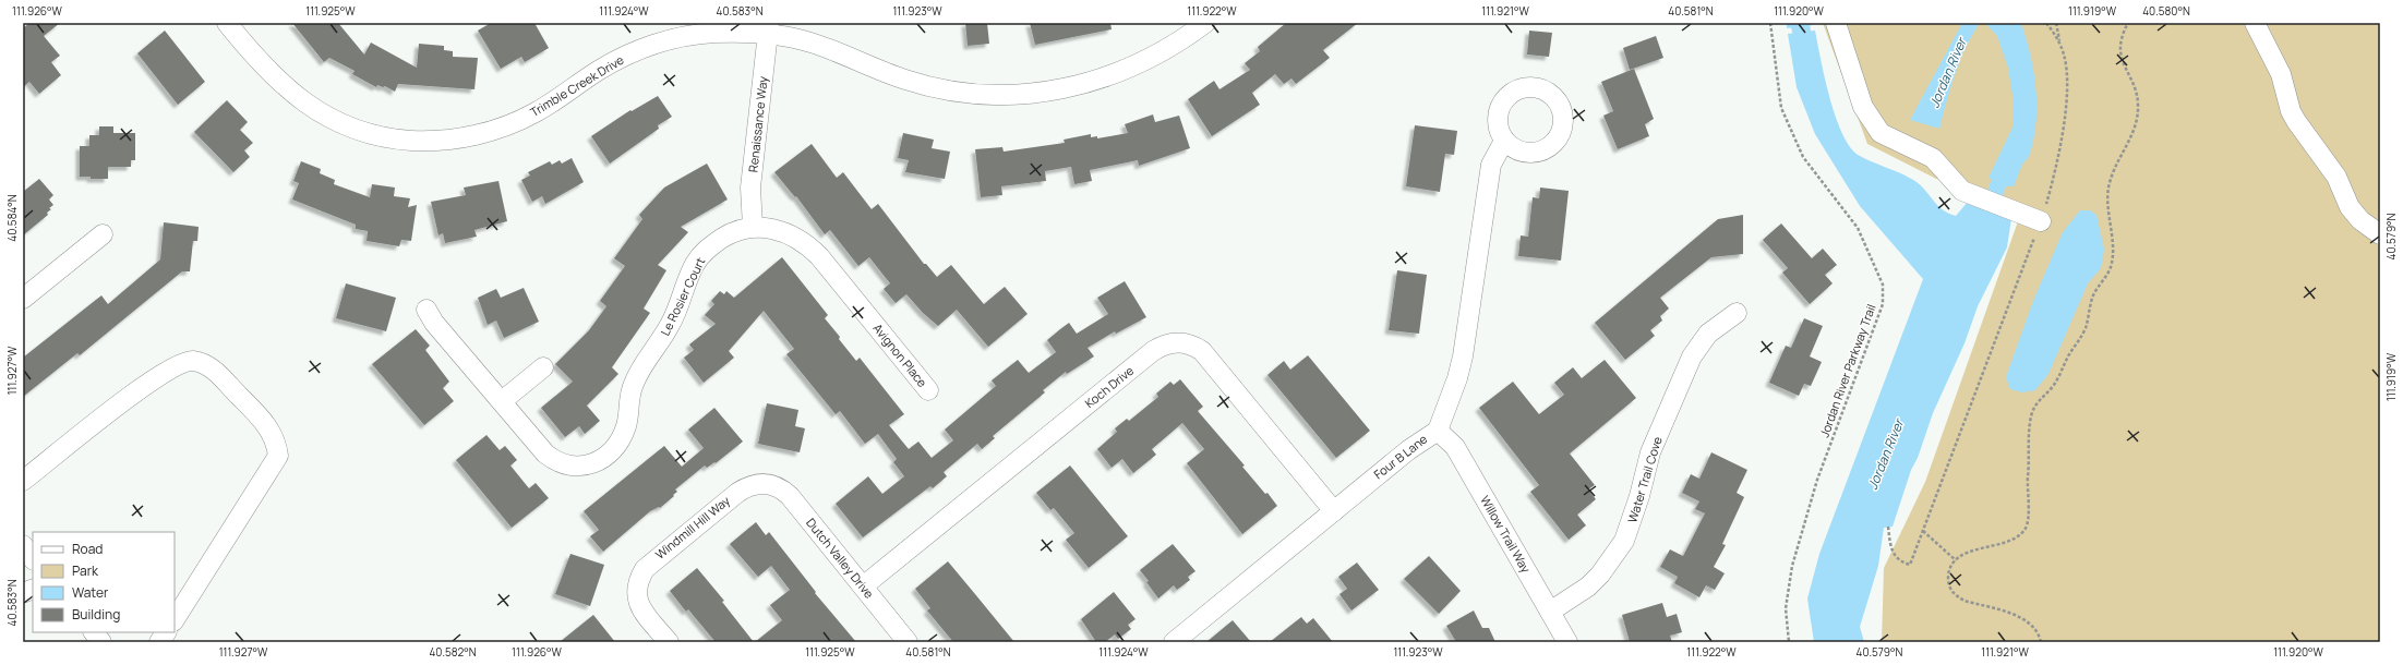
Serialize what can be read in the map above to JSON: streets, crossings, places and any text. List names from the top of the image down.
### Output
{
  "streets": {
    "street": [
      "Trimble Creek Drive",
      "Renaissance Way",
      "Le Rosier Court",
      "Avignon Place",
      "Koch Drive",
      "Four B Lane",
      "Water Trail Cove",
      "Windmill Hill Way",
      "Willow Trail Way",
      "Dutch Valley Drive"
    ],
    "path": ["Jordan River Parkway Trail"]
  },
  "crossings": [
    ["Trimble Creek Drive", "Renaissance Way"],
    ["Renaissance Way", "Le Rosier Court"],
    ["Renaissance Way", "Avignon Place"],
    ["Le Rosier Court", "Avignon Place"],
    ["Koch Drive", "Four B Lane"],
    ["Koch Drive", "Dutch Valley Drive"],
    ["Four B Lane", "Willow Trail Way"],
    ["Water Trail Cove", "Willow Trail Way"],
    ["Windmill Hill Way", "Dutch Valley Drive"]
  ],
  "water": ["Jordan River"],
  "legend": [
    "Road",
    "Park",
    "Water",
    "Building"
  ],
  "coordinates": [
    "111.926°W",
    "111.925°W",
    "111.924°W",
    "40.583°N",
    "111.923°W",
    "111.922°W",
    "111.921°W",
    "40.581°N",
    "111.920°W",
    "111.919°W",
    "40.580°N",
    "40.584°N",
    "40.579°N",
    "111.927°W",
    "40.582°N"
  ]
}
